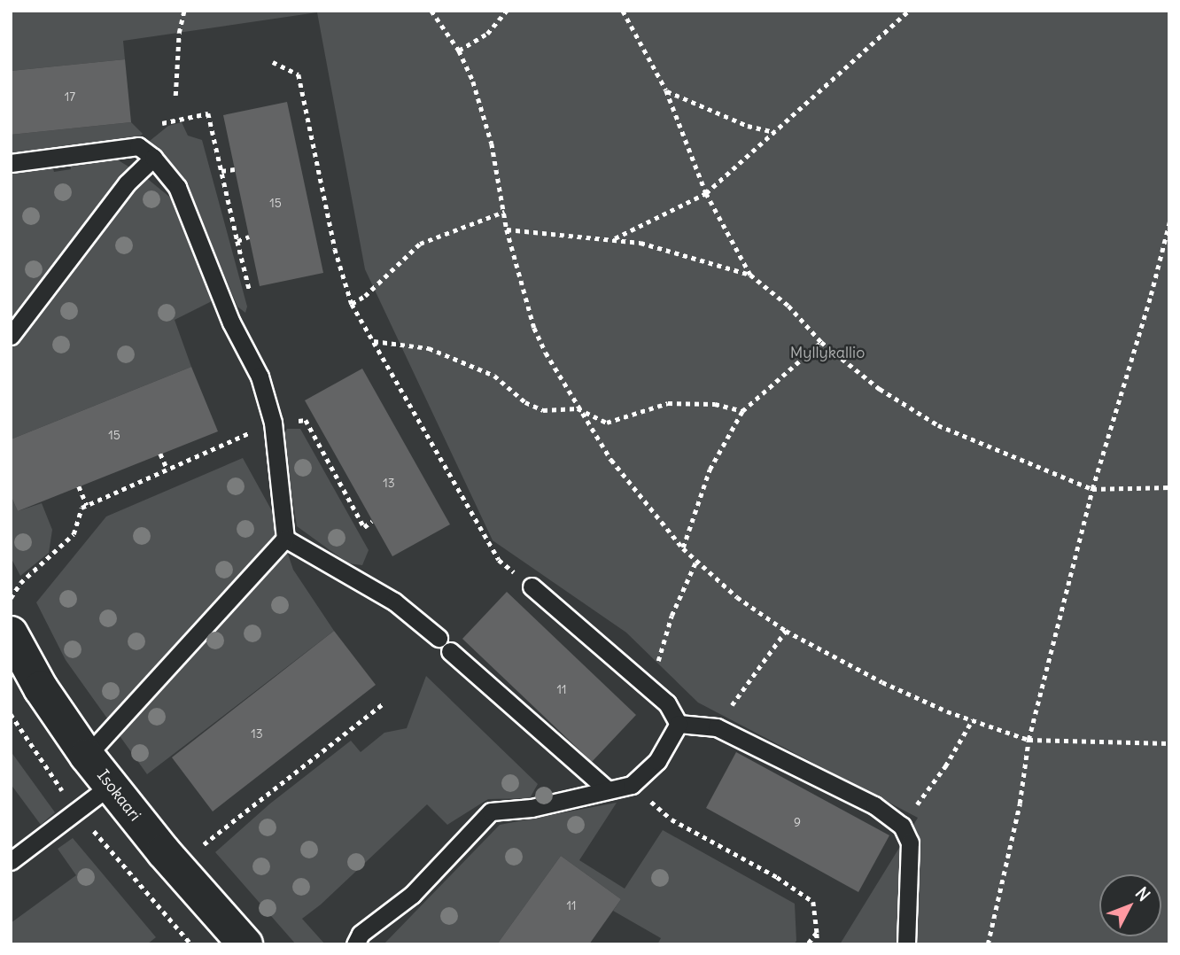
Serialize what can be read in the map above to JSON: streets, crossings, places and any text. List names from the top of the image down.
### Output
{
  "streets": {
    "street": ["Isokaari"]
  },
  "parks": ["Myllykallio"],
  "house_numbers": [
    "17",
    "15",
    "15",
    "13",
    "11",
    "13",
    "9",
    "11"
  ],
  "north": "top right"
}
